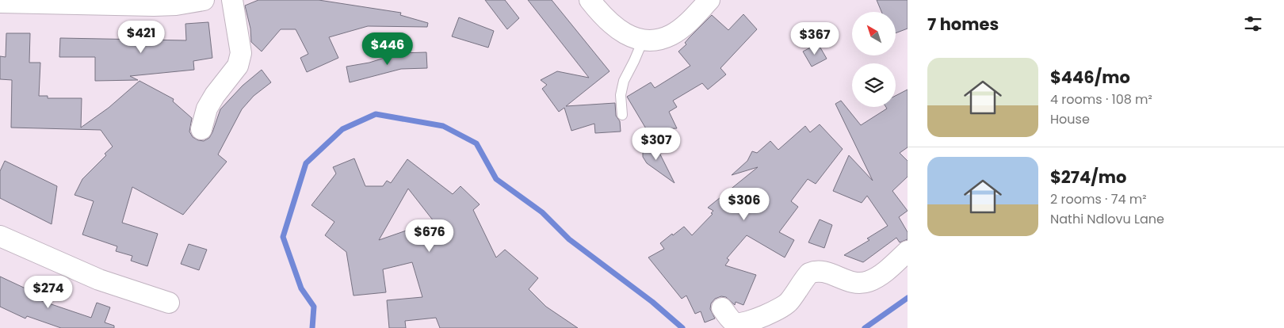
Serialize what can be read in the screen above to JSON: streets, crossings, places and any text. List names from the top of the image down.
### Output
{
  "north": "top left",
  "page": {
    "heading": "7 homes",
    "price": [
      "$421",
      "$367",
      "$446",
      "$307",
      "$306",
      "$676",
      "$274"
    ],
    "list": [
      {
        "name": "$446/mo",
        "note": "4 rooms · 108 m² · House"
      },
      {
        "name": "$274/mo",
        "note": "2 rooms · 74 m² · Nathi Ndlovu Lane"
      }
    ]
  }
}
